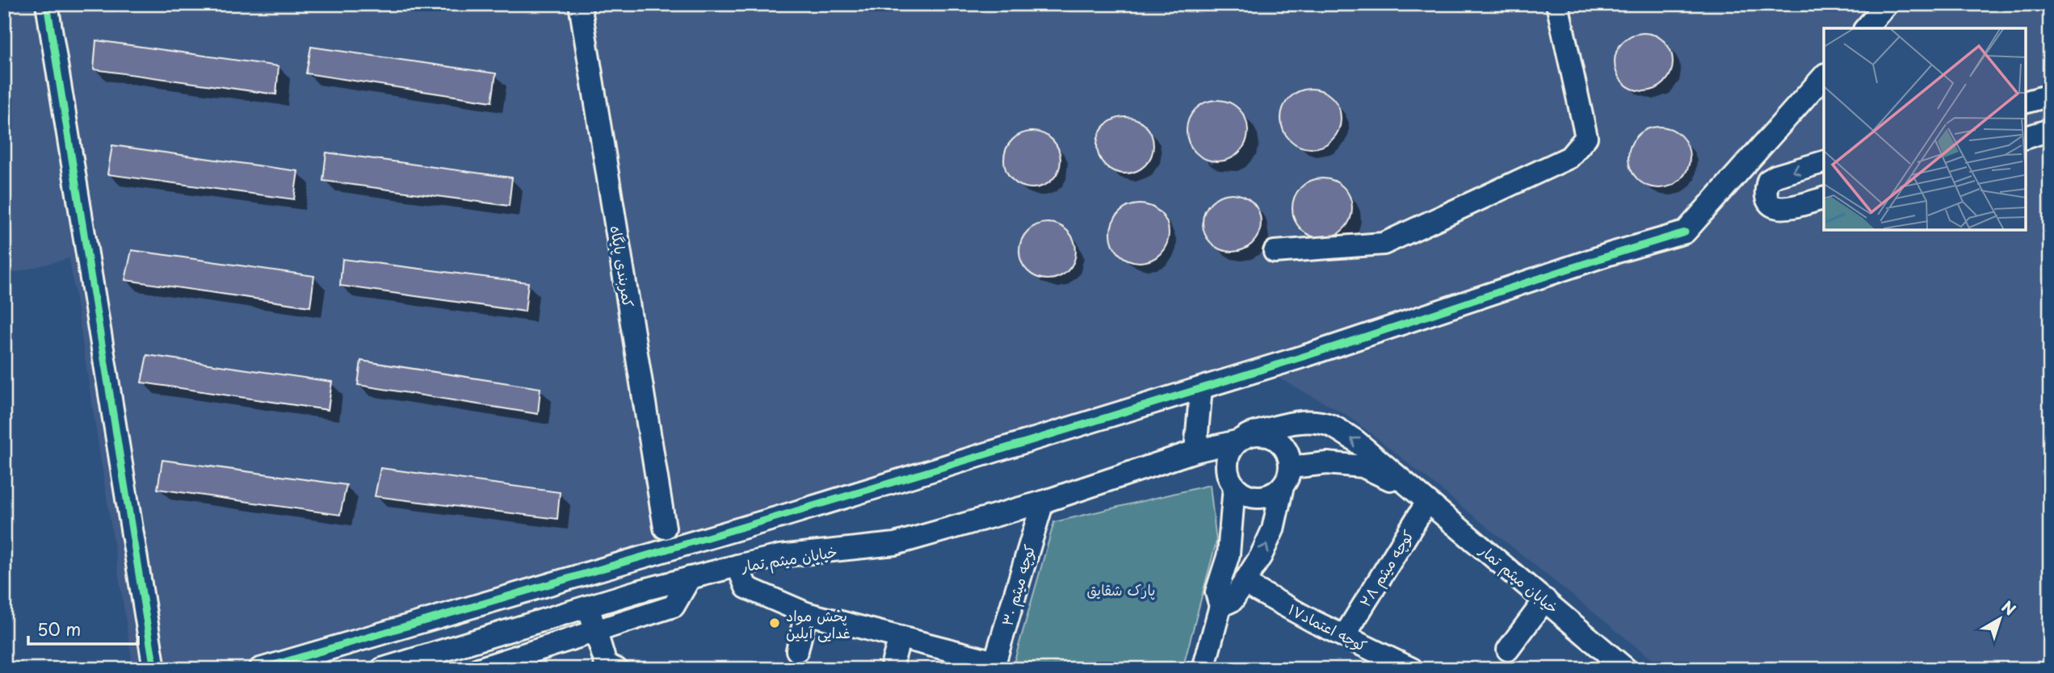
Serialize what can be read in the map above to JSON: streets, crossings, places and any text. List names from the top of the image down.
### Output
{
  "streets": {
    "street": [
      "کمربندی پایگاه",
      "خیابان میثم تمار",
      "کوچه میثم ۲۸",
      "کوچه میثم ۳۰",
      "کوچه اعتماد۱۷"
    ]
  },
  "crossings": [
    ["خیابان میثم تمار", "کوچه میثم ۲۸"],
    ["خیابان میثم تمار", "کوچه میثم ۳۰"],
    ["کوچه میثم ۲۸", "کوچه اعتماد۱۷"]
  ],
  "parks": ["پارک شقایق"],
  "places": ["پخش مواد غدایی آیلین"],
  "scale_bar": "50 m",
  "north": "top right"
}
